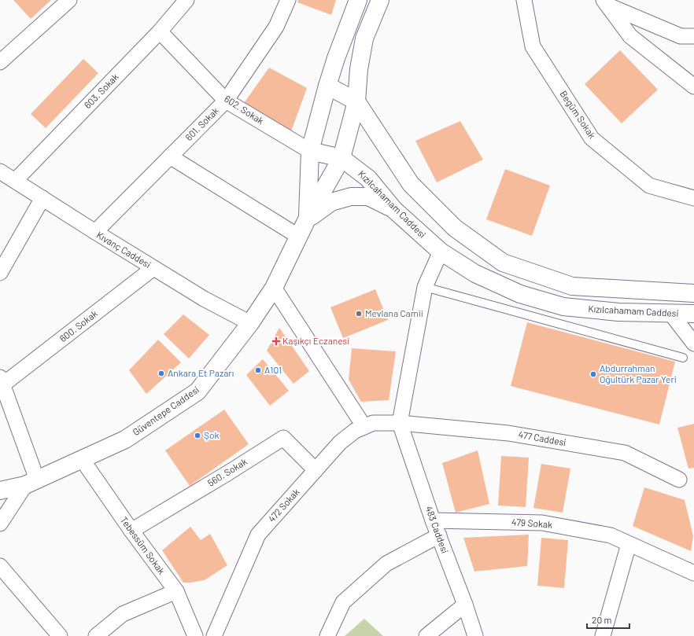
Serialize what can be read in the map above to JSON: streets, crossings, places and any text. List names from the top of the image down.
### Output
{
  "streets": {
    "main road": ["Kızılcahamam Caddesi", "Güventepe Caddesi"],
    "street": [
      "603. Sokak",
      "602. Sokak",
      "Begüm Sokak",
      "601. Sokak",
      "Kıvanç Caddesi",
      "600. Sokak",
      "477 Caddesi",
      "560. Sokak",
      "472 Sokak",
      "479 Sokak",
      "483 Caddesi",
      "Tebessüm Sokak"
    ]
  },
  "crossings": [
    ["603. Sokak", "602. Sokak"],
    ["603. Sokak", "Kıvanç Caddesi"],
    ["602. Sokak", "601. Sokak"],
    ["602. Sokak", "Kızılcahamam Caddesi"],
    ["601. Sokak", "Kıvanç Caddesi"],
    ["Kızılcahamam Caddesi", "Güventepe Caddesi"],
    ["Kıvanç Caddesi", "600. Sokak"],
    ["Kıvanç Caddesi", "Güventepe Caddesi"],
    ["Güventepe Caddesi", "Tebessüm Sokak"],
    ["477 Caddesi", "472 Sokak"],
    ["477 Caddesi", "483 Caddesi"],
    ["560. Sokak", "472 Sokak"],
    ["560. Sokak", "Tebessüm Sokak"],
    ["472 Sokak", "483 Caddesi"],
    ["479 Sokak", "483 Caddesi"]
  ],
  "places": {
    "other": [
      "Mevlana Camii",
      "A101",
      "Ankara Et Pazarı",
      "Abdurrahman Oğultürk Pazar Yeri",
      "Şok"
    ],
    "health": ["Kaşıkçı Eczanesi"]
  },
  "scale_bar": "20 m"
}
